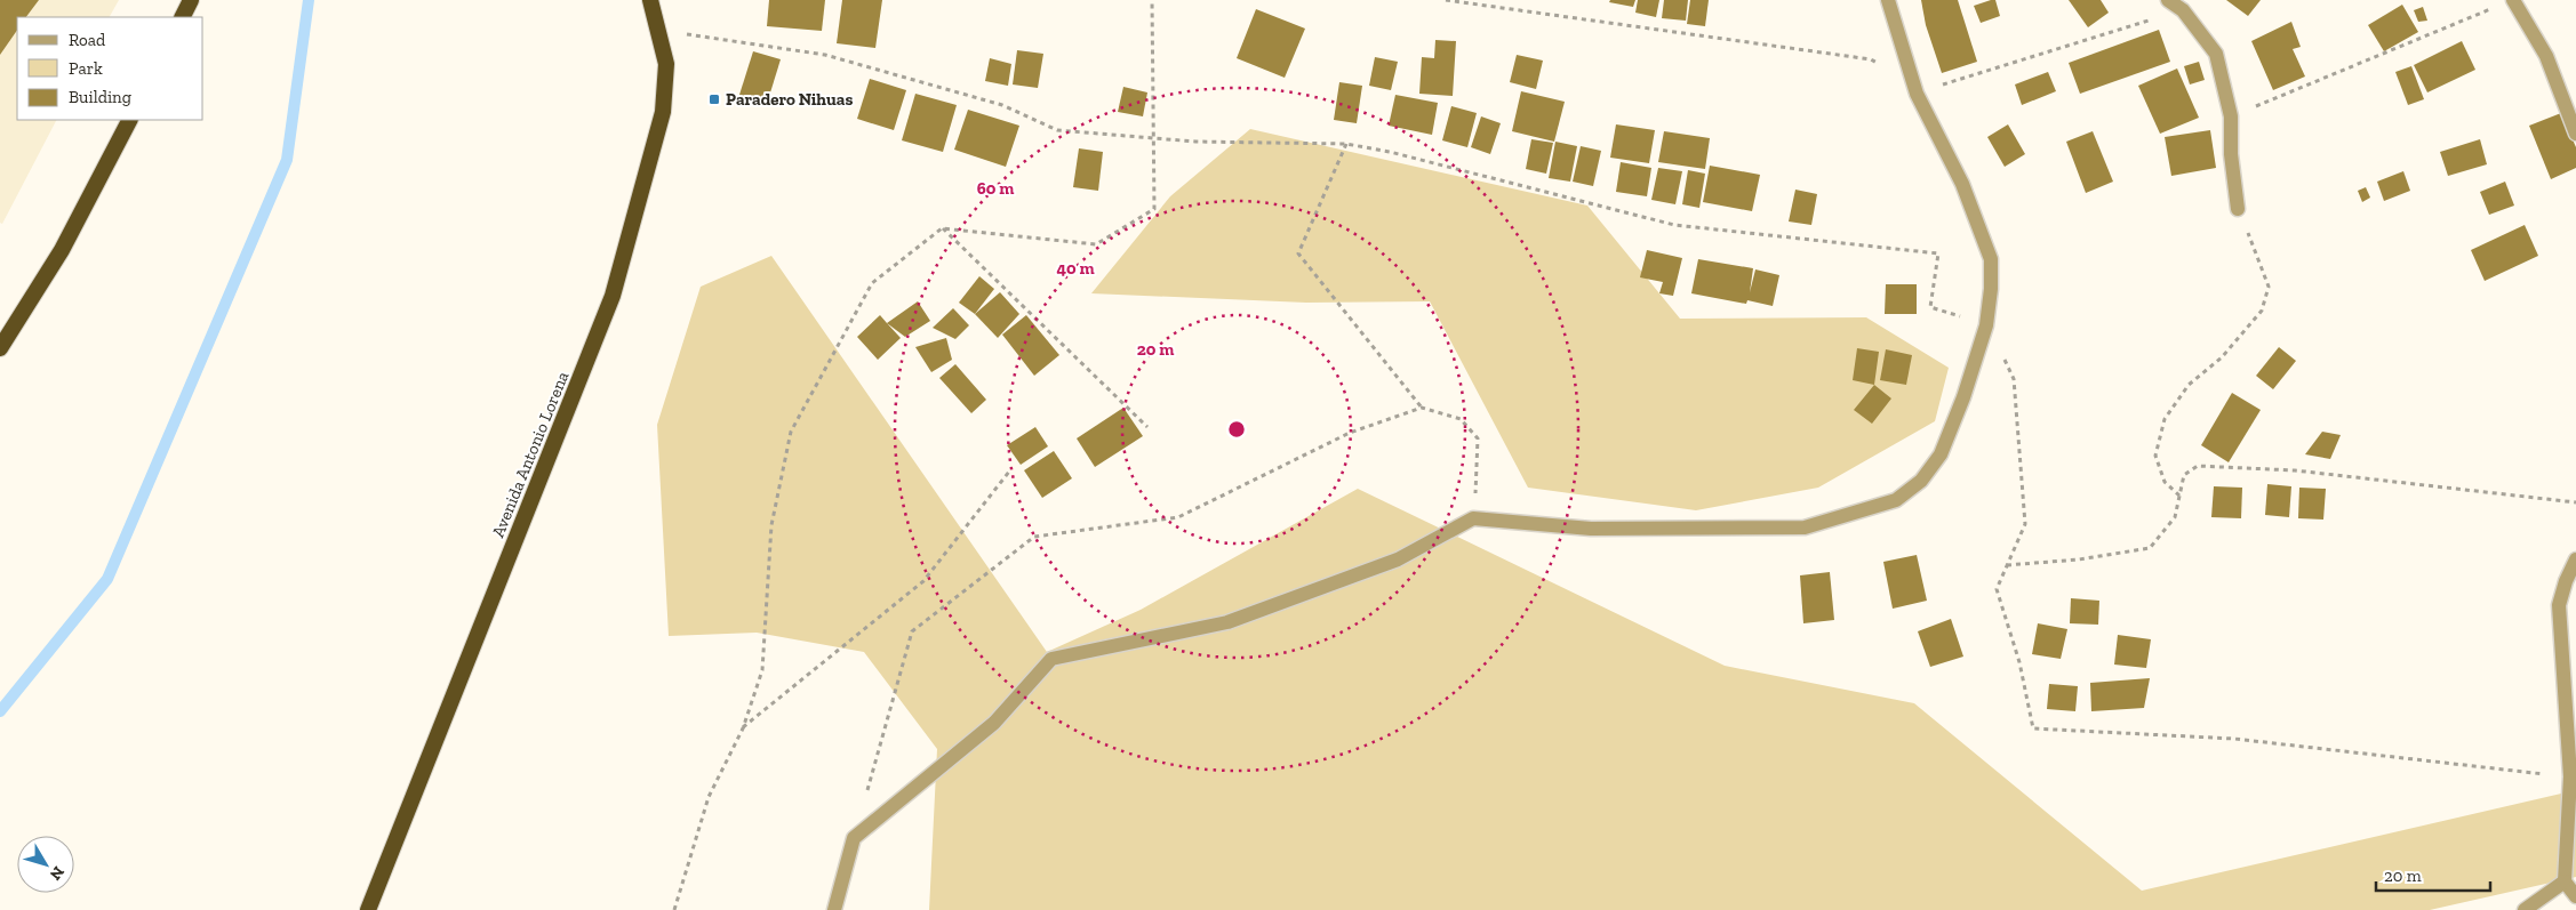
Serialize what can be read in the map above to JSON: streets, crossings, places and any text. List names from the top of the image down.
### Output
{
  "streets": {
    "highway": ["Avenida Antonio Lorena"]
  },
  "places": {
    "transit": ["Paradero Nihuas"]
  },
  "legend": ["Road", "Park", "Building"],
  "scale_bar": "20 m",
  "north": "bottom right",
  "rings": ["60 m", "40 m", "20 m"]
}
